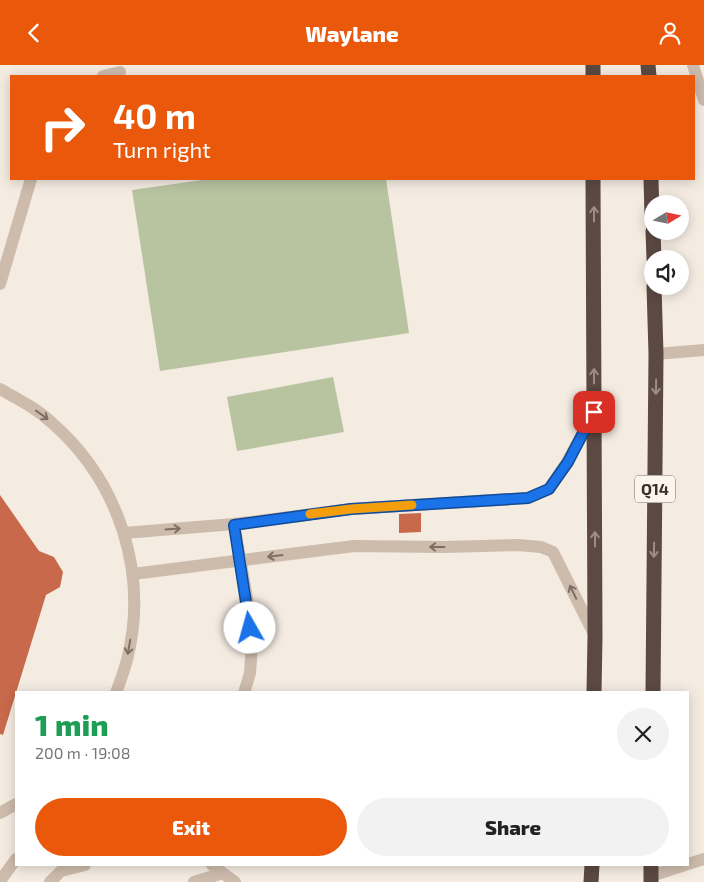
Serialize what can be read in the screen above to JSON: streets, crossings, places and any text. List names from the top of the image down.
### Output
{
  "streets": {
    "highway": ["Q14"]
  },
  "north": "right",
  "page": {
    "header": "Waylane",
    "turn": ["40 m", "Turn right"],
    "heading": ["1 min", "200 m · 19:08"],
    "buttons": ["Exit", "Share"]
  }
}
